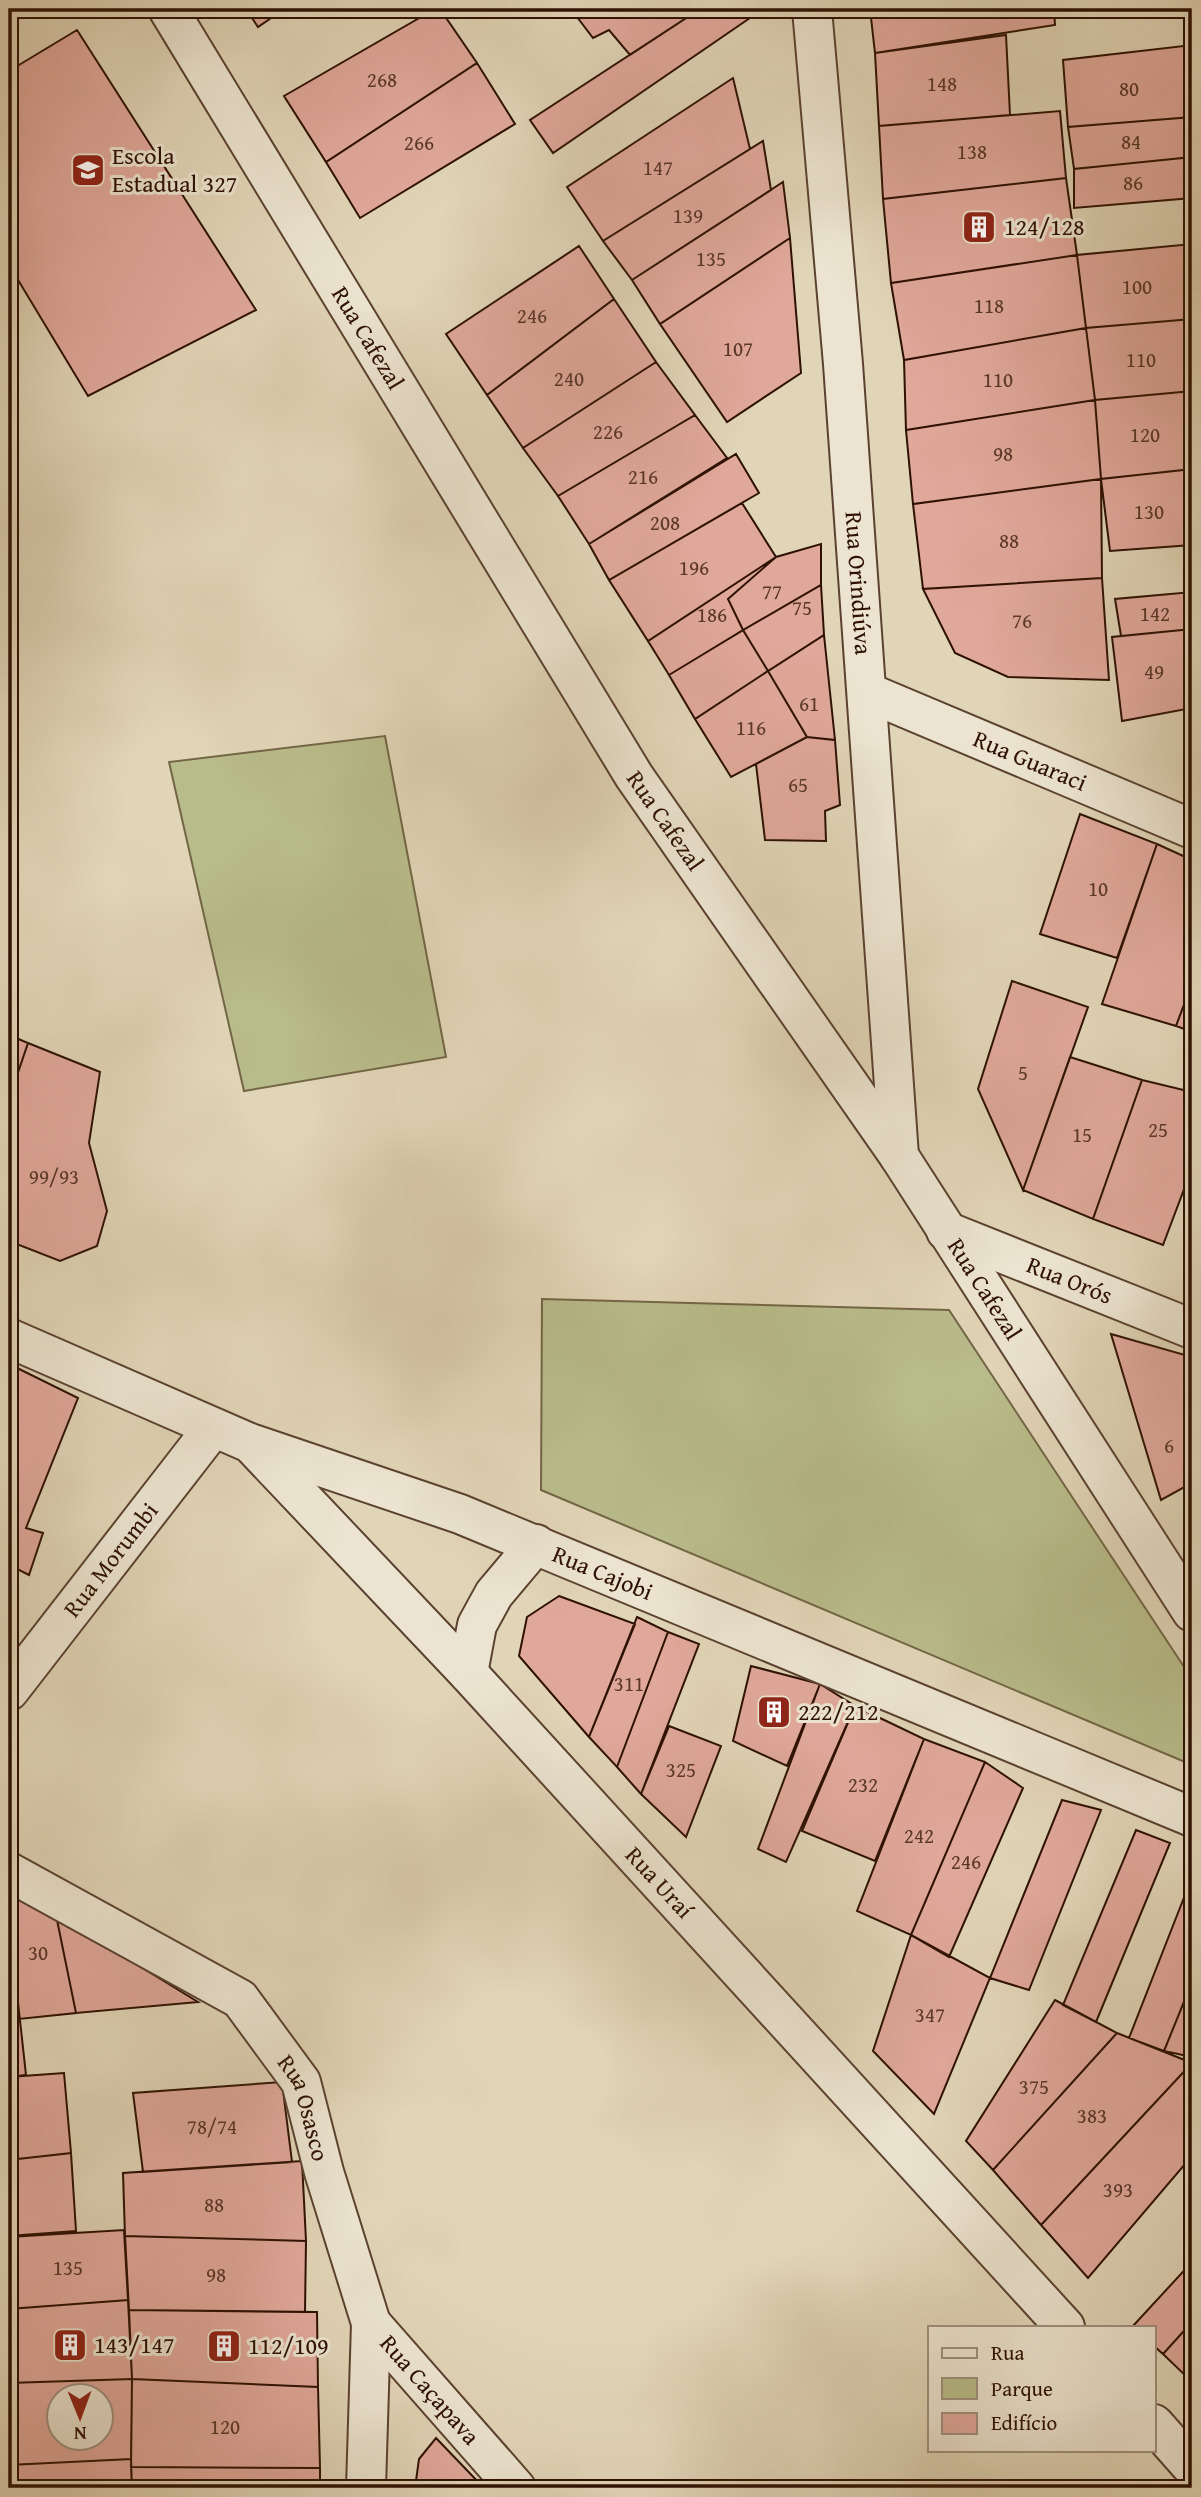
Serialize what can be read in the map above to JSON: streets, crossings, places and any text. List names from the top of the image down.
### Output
{
  "streets": {
    "street": [
      "Rua Cafezal",
      "Rua Orindiúva",
      "Rua Guaraci",
      "Rua Orós",
      "Rua Morumbi",
      "Rua Cajobi",
      "Rua Uraí",
      "Rua Osasco",
      "Rua Caçapava"
    ]
  },
  "crossings": [
    ["Rua Cafezal", "Rua Orindiúva"],
    ["Rua Cafezal", "Rua Orós"],
    ["Rua Orindiúva", "Rua Guaraci"],
    ["Rua Morumbi", "Rua Cajobi"],
    ["Rua Cajobi", "Rua Uraí"],
    ["Rua Osasco", "Rua Caçapava"]
  ],
  "places": {
    "school or university": ["Escola Estadual 327"],
    "building": [
      "124/128",
      "222/212",
      "143/147",
      "112/109"
    ]
  },
  "house_numbers": [
    "268",
    "148",
    "80",
    "84",
    "266",
    "138",
    "147",
    "86",
    "139",
    "135",
    "100",
    "118",
    "246",
    "107",
    "110",
    "240",
    "110",
    "226",
    "120",
    "98",
    "216",
    "130",
    "208",
    "88",
    "196",
    "77",
    "75",
    "142",
    "186",
    "76",
    "49",
    "61",
    "116",
    "65",
    "10",
    "5",
    "25",
    "15",
    "99/93",
    "6",
    "311",
    "325",
    "232",
    "242",
    "246",
    "30",
    "347",
    "375",
    "383",
    "78/74",
    "393",
    "88",
    "135",
    "98",
    "120"
  ],
  "legend": ["Rua", "Parque", "Edifício"],
  "north": "bottom"
}
